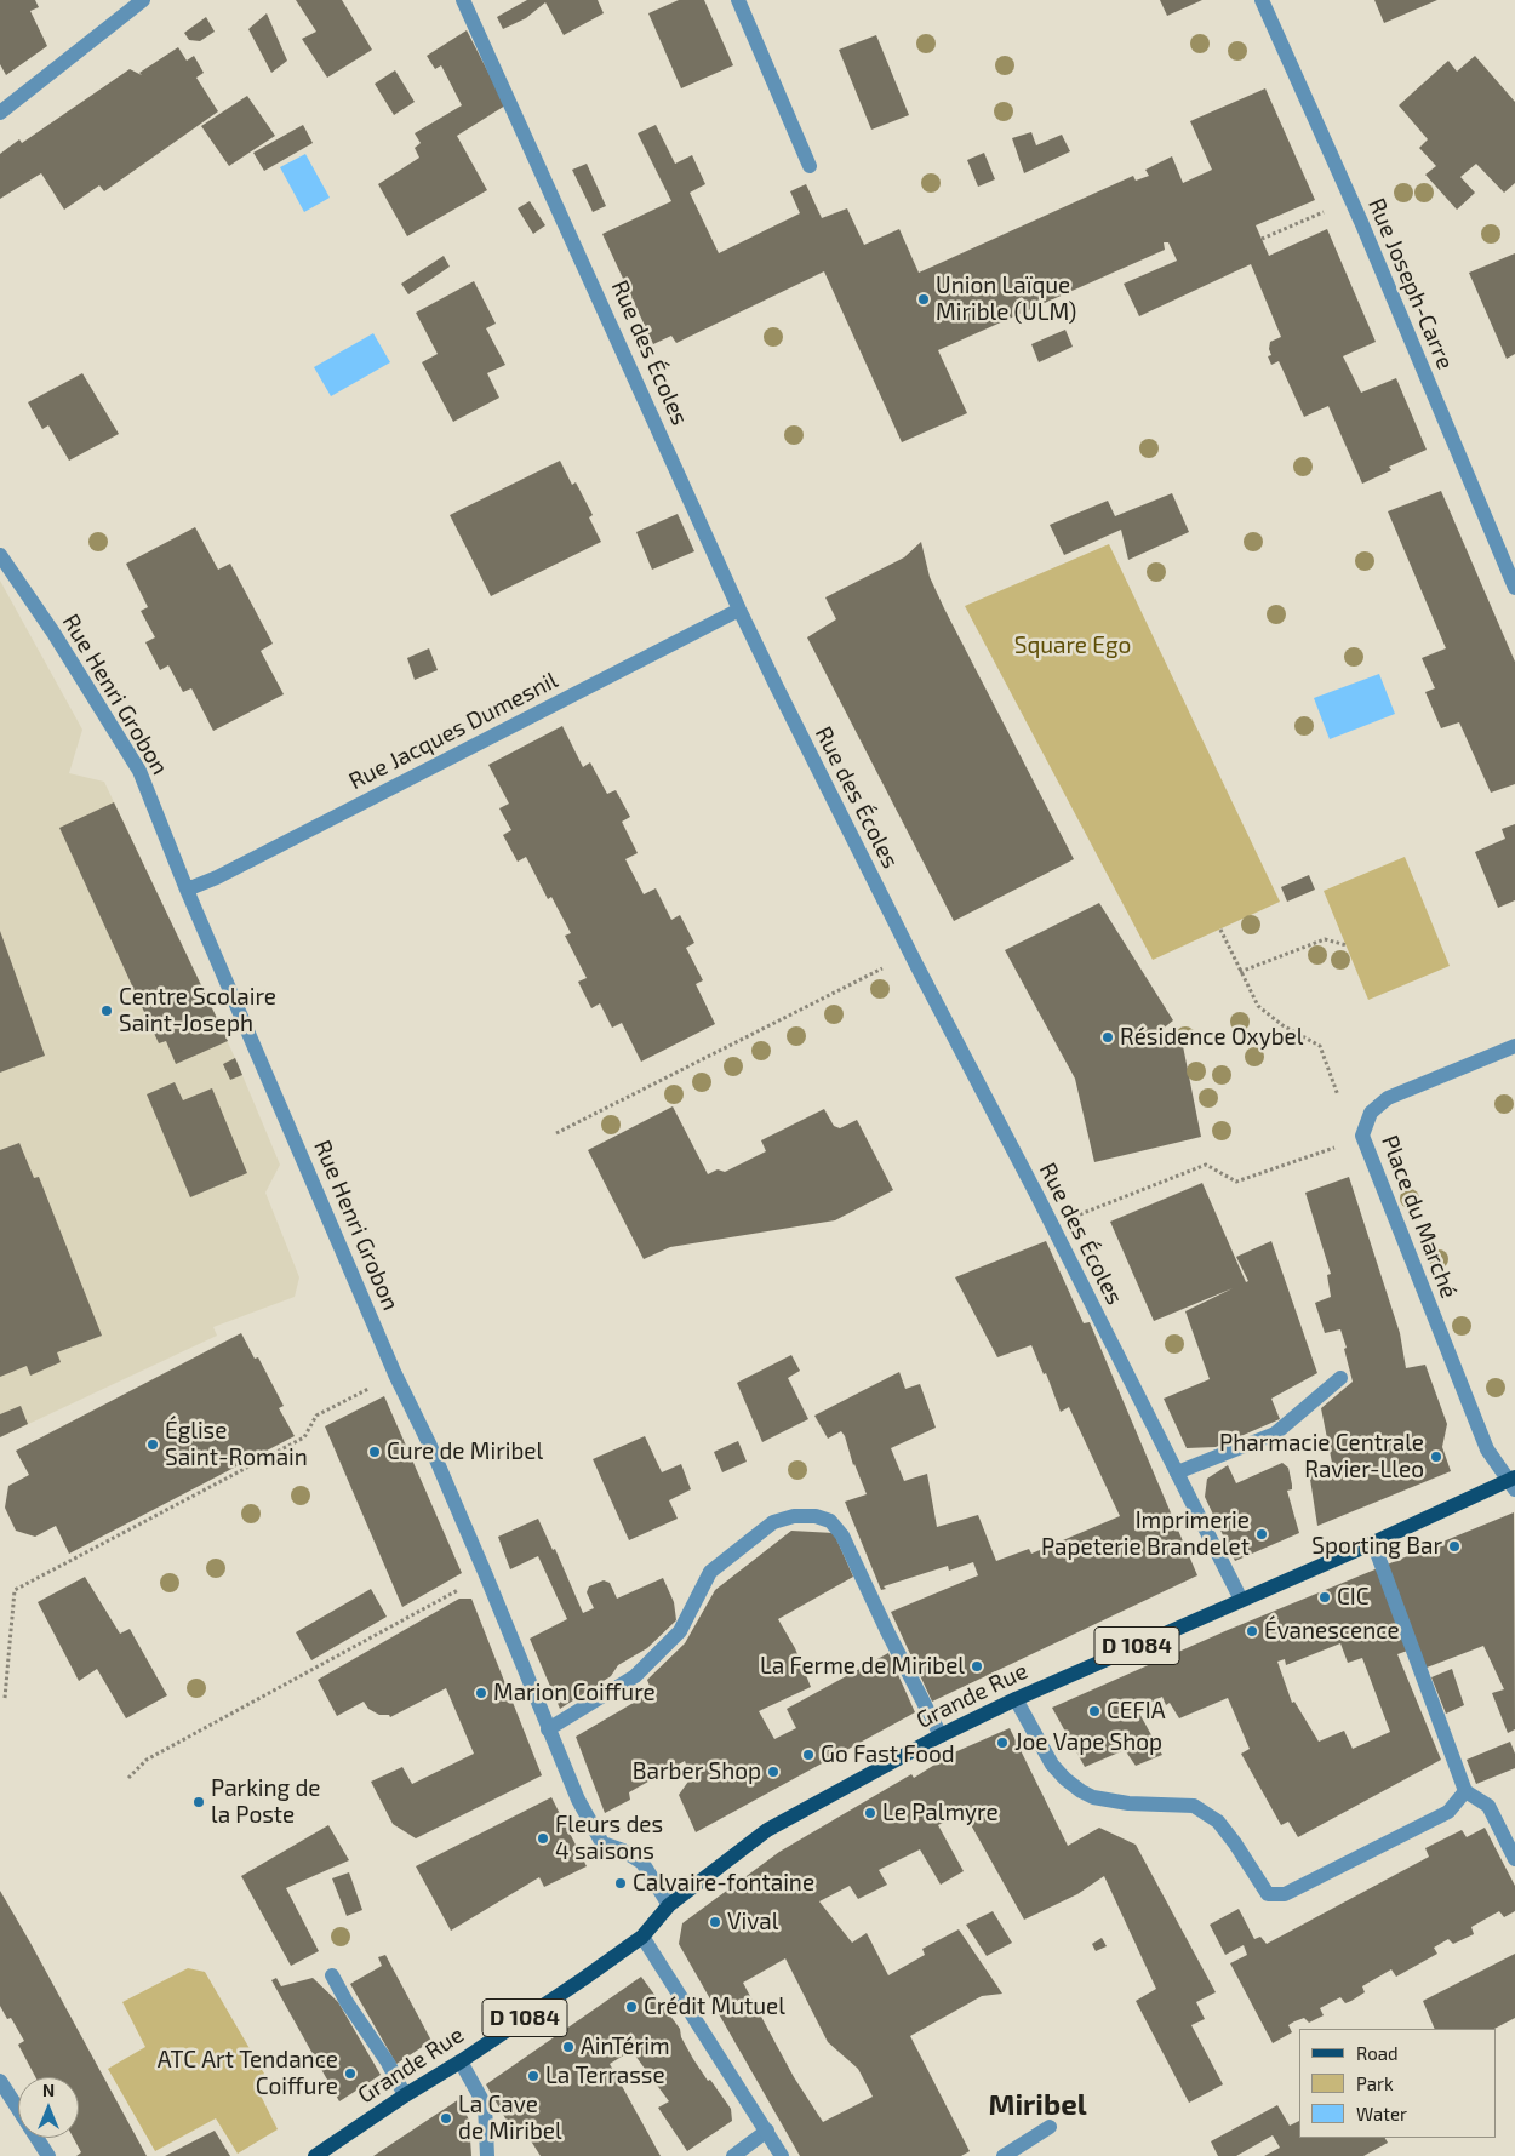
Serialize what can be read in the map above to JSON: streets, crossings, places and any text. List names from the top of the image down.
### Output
{
  "streets": {
    "main road": ["D 1084", "Grande Rue"],
    "street": [
      "Rue Joseph-Carre",
      "Rue des Écoles",
      "Rue Henri Grobon",
      "Rue Jacques Dumesnil",
      "Place du Marché"
    ]
  },
  "crossings": [
    ["Rue des Écoles", "Rue Jacques Dumesnil"],
    ["Rue des Écoles", "Grande Rue"],
    ["Rue Henri Grobon", "Rue Jacques Dumesnil"],
    ["Rue Henri Grobon", "Grande Rue"],
    ["Place du Marché", "Grande Rue"]
  ],
  "districts": ["Miribel"],
  "parks": ["Square Ego"],
  "places": [
    "Union Laïque Mirible (ULM)",
    "Centre Scolaire Saint-Joseph",
    "Résidence Oxybel",
    "Église Saint-Romain",
    "Cure de Miribel",
    "Pharmacie Centrale Ravier-Lleo",
    "Imprimerie Papeterie Brandelet",
    "Sporting Bar",
    "CIC",
    "Évanescence",
    "La Ferme de Miribel",
    "Marion Coiffure",
    "CEFIA",
    "Joe Vape Shop",
    "Go Fast Food",
    "Barber Shop",
    "Parking de la Poste",
    "Le Palmyre",
    "Fleurs des 4 saisons",
    "Calvaire-fontaine",
    "Vival",
    "Crédit Mutuel",
    "AinTérim",
    "ATC Art Tendance Coiffure",
    "La Terrasse",
    "La Cave de Miribel"
  ],
  "legend": ["Road", "Park", "Water"],
  "north": "top"
}
